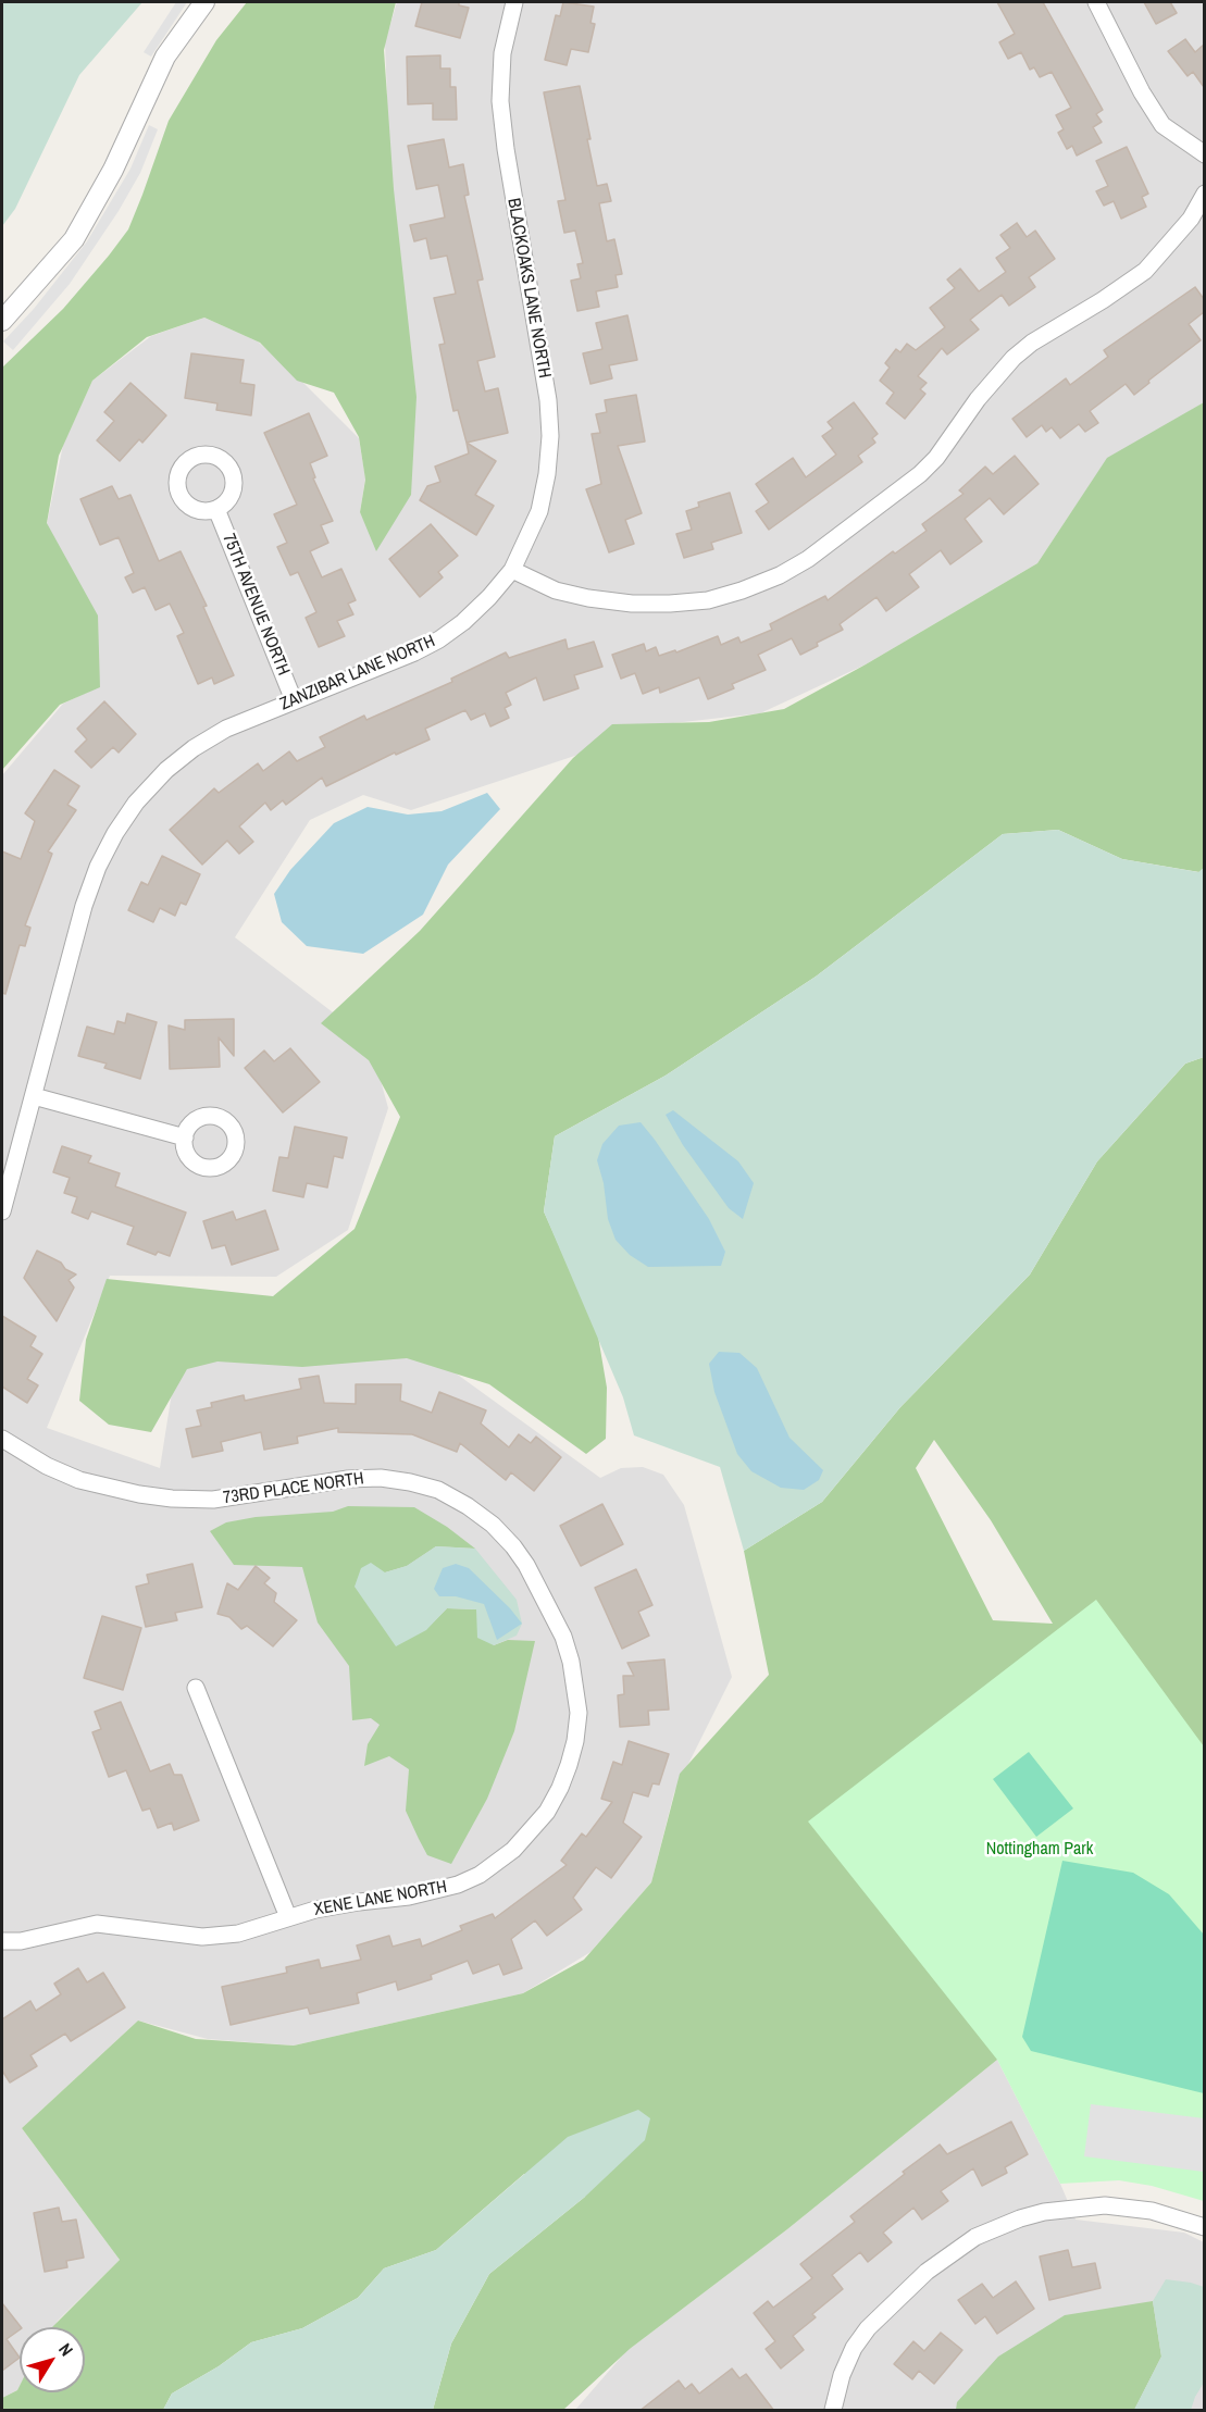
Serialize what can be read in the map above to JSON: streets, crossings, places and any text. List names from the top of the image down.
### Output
{
  "streets": {
    "street": [
      "BLACKOAKS LANE NORTH",
      "75TH AVENUE NORTH",
      "ZANZIBAR LANE NORTH",
      "73RD PLACE NORTH",
      "XENE LANE NORTH"
    ]
  },
  "crossings": [
    ["BLACKOAKS LANE NORTH", "ZANZIBAR LANE NORTH"],
    ["75TH AVENUE NORTH", "ZANZIBAR LANE NORTH"],
    ["73RD PLACE NORTH", "XENE LANE NORTH"]
  ],
  "parks": ["Nottingham Park"],
  "north": "top right"
}
